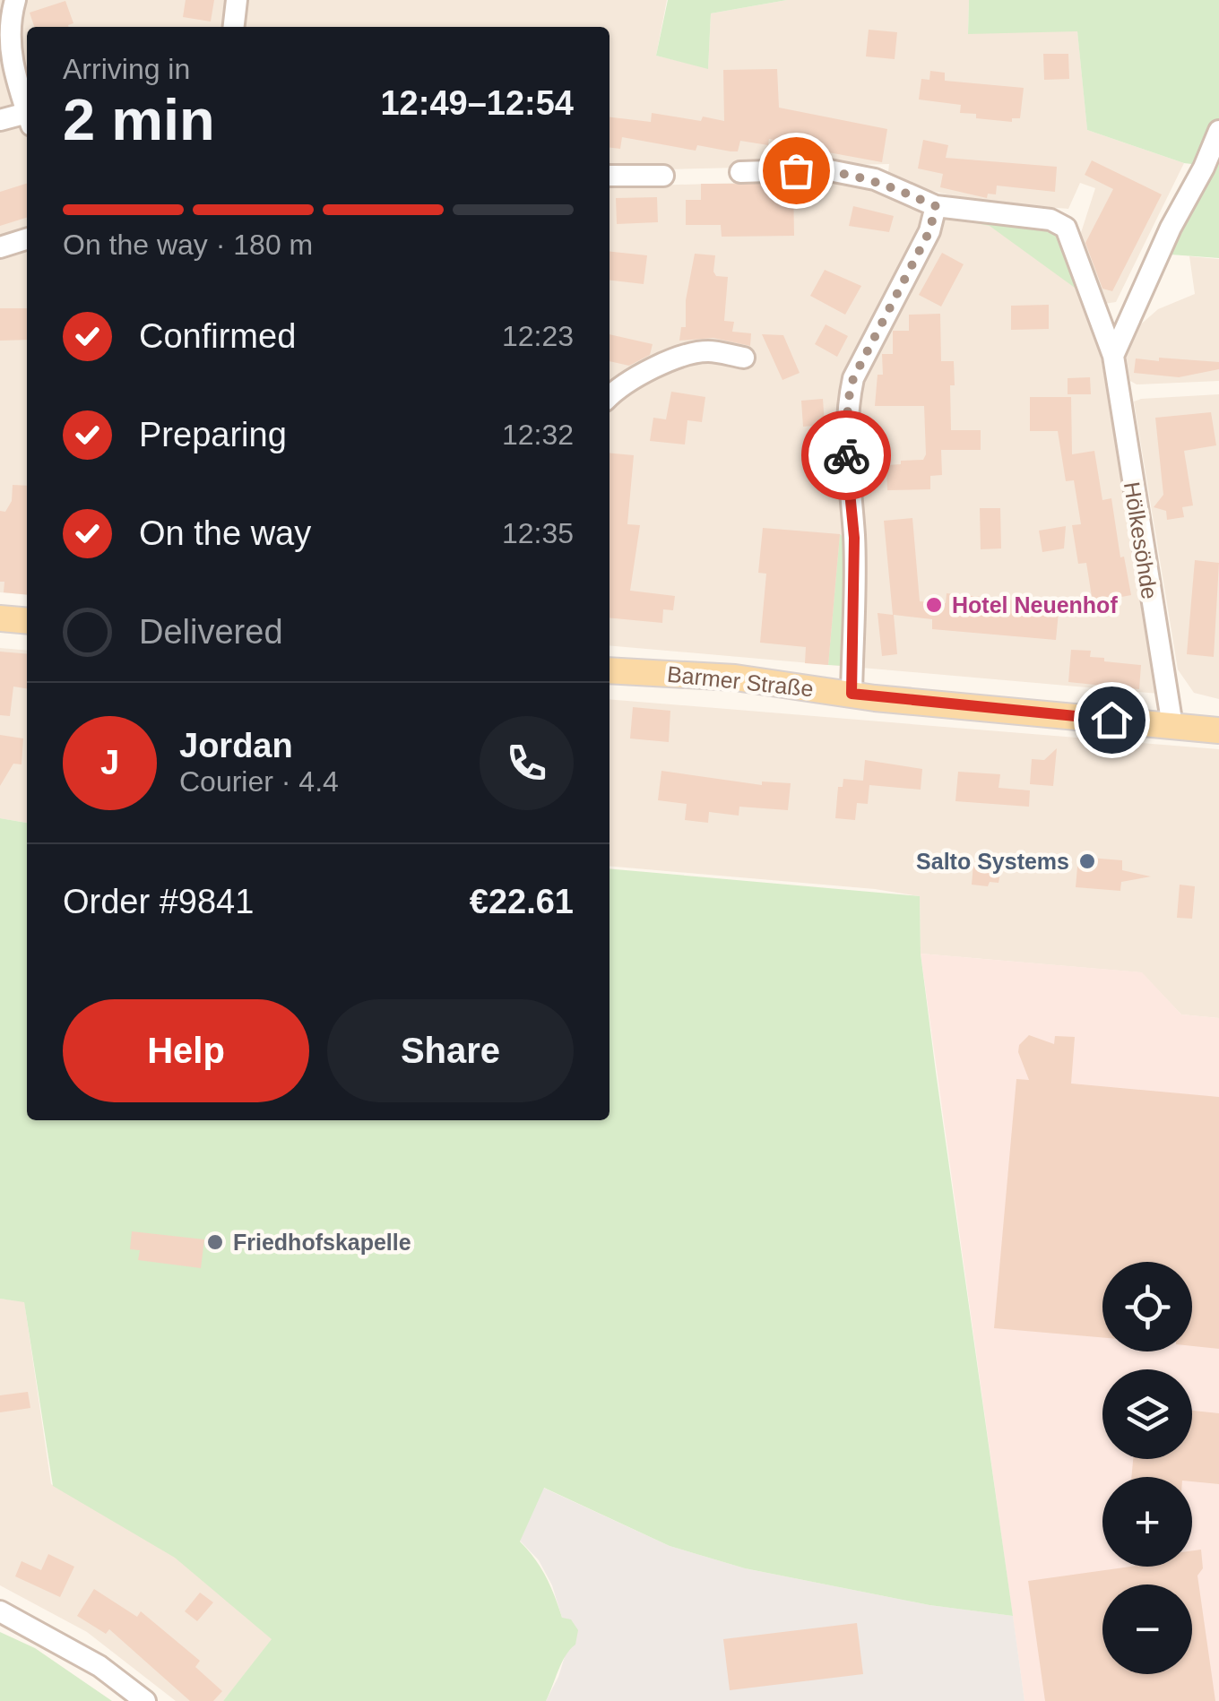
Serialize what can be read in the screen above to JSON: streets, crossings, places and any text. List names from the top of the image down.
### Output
{
  "streets": {
    "main road": ["Barmer Straße"],
    "street": ["Hölkesöhde"]
  },
  "crossings": [
    ["Hölkesöhde", "Barmer Straße"]
  ],
  "places": ["Hotel Neuenhof", "Salto Systems", "Friedhofskapelle"],
  "page": {
    "heading": ["2 min", "Arriving in", "12:49–12:54"],
    "panel": [
      "Jordan",
      "Courier · 4.4",
      "Order #9841",
      "€22.61"
    ],
    "bar": "On the way · 180 m",
    "list": [
      ["Confirmed", "12:23"],
      ["Preparing", "12:32"],
      ["On the way", "12:35"],
      "Delivered"
    ],
    "round": "J",
    "buttons": ["Help", "Share"],
    "map_buttons": ["+", "−"]
  }
}
